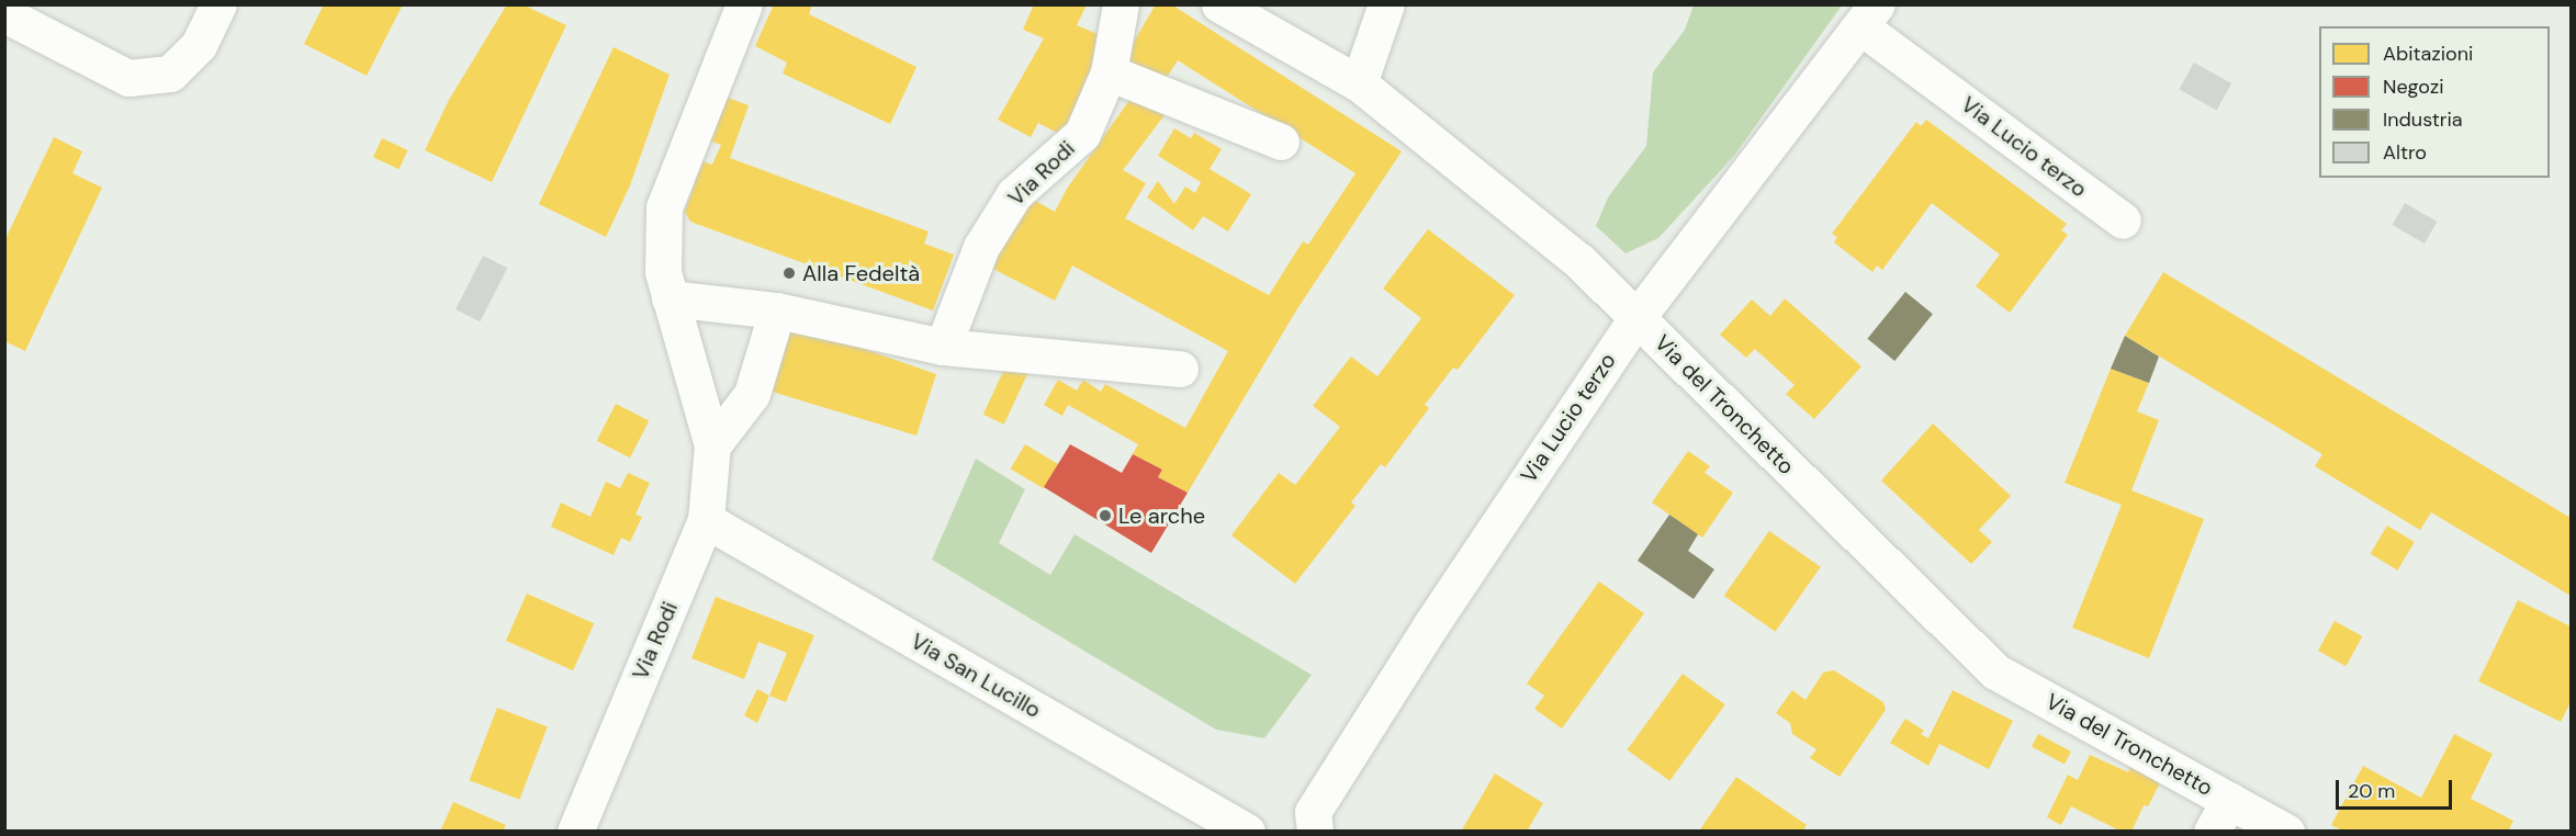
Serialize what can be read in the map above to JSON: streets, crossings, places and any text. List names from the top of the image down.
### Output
{
  "streets": {
    "street": [
      "Via Lucio terzo",
      "Via Rodi",
      "Via del Tronchetto",
      "Via San Lucillo"
    ]
  },
  "crossings": [
    ["Via Lucio terzo", "Via del Tronchetto"],
    ["Via Rodi", "Via San Lucillo"]
  ],
  "places": ["Alla Fedeltà", "Le arche"],
  "legend": [
    "Abitazioni",
    "Negozi",
    "Industria",
    "Altro"
  ],
  "scale_bar": "20 m"
}
